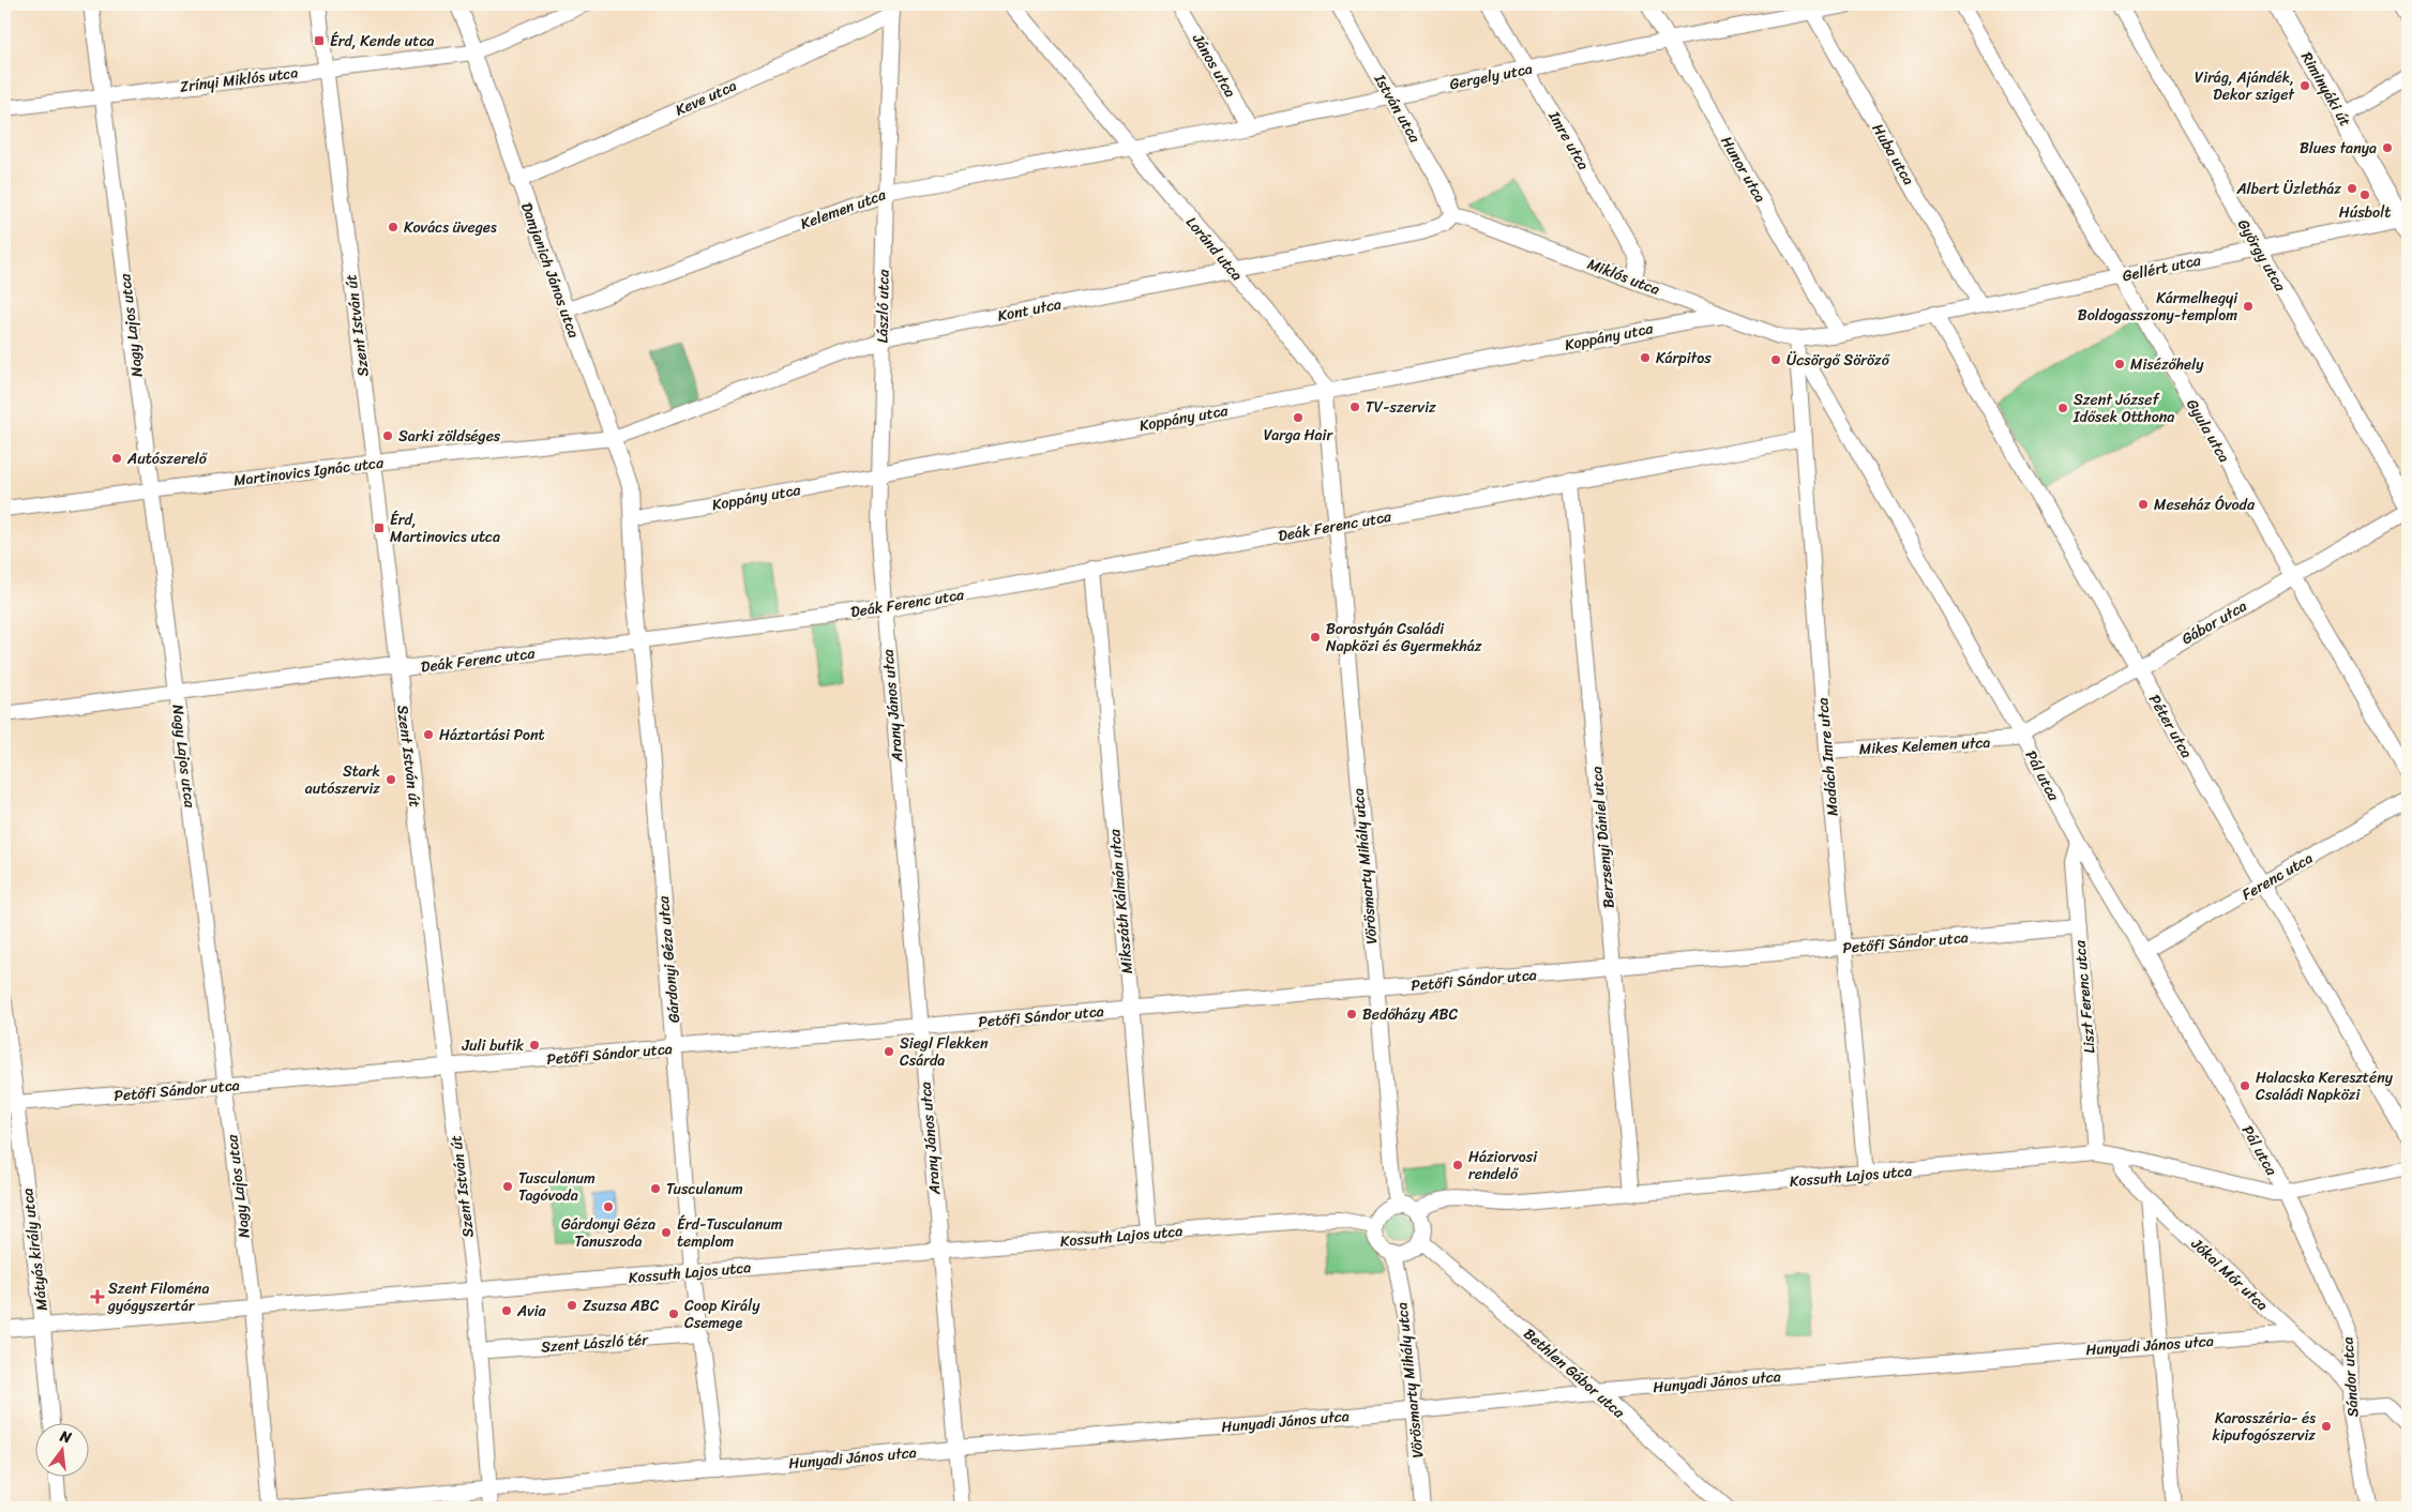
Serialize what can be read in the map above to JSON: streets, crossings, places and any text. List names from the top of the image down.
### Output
{
  "streets": {
    "main road": ["Riminyáki út"],
    "street": [
      "János utca",
      "Gergely utca",
      "Zrínyi Miklós utca",
      "Keve utca",
      "István utca",
      "Imre utca",
      "Huba utca",
      "Hunor utca",
      "Kelemen utca",
      "Loránd utca",
      "György utca",
      "Gellért utca",
      "Damjanich János utca",
      "Miklós utca",
      "László utca",
      "Kont utca",
      "Nagy Lajos utca",
      "Szent István út",
      "Koppány utca",
      "Gyula utca",
      "Martinovics Ignác utca",
      "Deák Ferenc utca",
      "Gábor utca",
      "Arany János utca",
      "Péter utca",
      "Mikes Kelemen utca",
      "Madách Imre utca",
      "Pál utca",
      "Berzsenyi Dániel utca",
      "Vörösmarty Mihály utca",
      "Ferenc utca",
      "Mikszáth Kálmán utca",
      "Petőfi Sándor utca",
      "Gárdonyi Géza utca",
      "Liszt Ferenc utca",
      "Kossuth Lajos utca",
      "Mátyás király utca",
      "Jókai Mór utca",
      "Szent László tér",
      "Hunyadi János utca",
      "Bethlen Gábor utca",
      "Sándor utca"
    ]
  },
  "crossings": [
    ["János utca", "Gergely utca"],
    ["Gergely utca", "István utca"],
    ["Gergely utca", "Imre utca"],
    ["Gergely utca", "Huba utca"],
    ["Gergely utca", "Hunor utca"],
    ["Gergely utca", "Kelemen utca"],
    ["Gergely utca", "Loránd utca"],
    ["Zrínyi Miklós utca", "Damjanich János utca"],
    ["Zrínyi Miklós utca", "Nagy Lajos utca"],
    ["Zrínyi Miklós utca", "Szent István út"],
    ["Riminyáki út", "Gellért utca"],
    ["Keve utca", "Damjanich János utca"],
    ["Keve utca", "László utca"],
    ["István utca", "Miklós utca"],
    ["István utca", "Kont utca"],
    ["Imre utca", "Miklós utca"],
    ["Huba utca", "Gellért utca"],
    ["Hunor utca", "Gellért utca"],
    ["Kelemen utca", "Loránd utca"],
    ["Kelemen utca", "Damjanich János utca"],
    ["Kelemen utca", "László utca"],
    ["Loránd utca", "Kont utca"],
    ["Loránd utca", "Koppány utca"],
    ["Loránd utca", "Deák Ferenc utca"],
    ["Loránd utca", "Vörösmarty Mihály utca"],
    ["György utca", "Gellért utca"],
    ["Gellért utca", "Miklós utca"],
    ["Gellért utca", "Gyula utca"],
    ["Gellért utca", "Péter utca"],
    ["Gellért utca", "Madách Imre utca"],
    ["Damjanich János utca", "Kont utca"],
    ["Damjanich János utca", "Koppány utca"],
    ["Damjanich János utca", "Martinovics Ignác utca"],
    ["Damjanich János utca", "Deák Ferenc utca"],
    ["Damjanich János utca", "Gárdonyi Géza utca"],
    ["Miklós utca", "Kont utca"],
    ["Miklós utca", "Koppány utca"],
    ["Miklós utca", "Madách Imre utca"],
    ["László utca", "Kont utca"],
    ["László utca", "Koppány utca"],
    ["László utca", "Deák Ferenc utca"],
    ["László utca", "Arany János utca"],
    ["Kont utca", "Martinovics Ignác utca"],
    ["Nagy Lajos utca", "Martinovics Ignác utca"],
    ["Nagy Lajos utca", "Deák Ferenc utca"],
    ["Nagy Lajos utca", "Petőfi Sándor utca"],
    ["Nagy Lajos utca", "Kossuth Lajos utca"],
    ["Szent István út", "Martinovics Ignác utca"],
    ["Szent István út", "Deák Ferenc utca"],
    ["Szent István út", "Petőfi Sándor utca"],
    ["Szent István út", "Kossuth Lajos utca"],
    ["Szent István út", "Hunyadi János utca"],
    ["Gyula utca", "Gábor utca"],
    ["Deák Ferenc utca", "Arany János utca"],
    ["Deák Ferenc utca", "Madách Imre utca"],
    ["Deák Ferenc utca", "Berzsenyi Dániel utca"],
    ["Deák Ferenc utca", "Vörösmarty Mihály utca"],
    ["Deák Ferenc utca", "Mikszáth Kálmán utca"],
    ["Deák Ferenc utca", "Gárdonyi Géza utca"],
    ["Gábor utca", "Péter utca"],
    ["Gábor utca", "Mikes Kelemen utca"],
    ["Gábor utca", "Pál utca"],
    ["Arany János utca", "Petőfi Sándor utca"],
    ["Arany János utca", "Kossuth Lajos utca"],
    ["Arany János utca", "Hunyadi János utca"],
    ["Péter utca", "Ferenc utca"],
    ["Mikes Kelemen utca", "Madách Imre utca"],
    ["Mikes Kelemen utca", "Pál utca"],
    ["Madách Imre utca", "Pál utca"],
    ["Madách Imre utca", "Petőfi Sándor utca"],
    ["Madách Imre utca", "Kossuth Lajos utca"],
    ["Pál utca", "Ferenc utca"],
    ["Pál utca", "Liszt Ferenc utca"],
    ["Pál utca", "Kossuth Lajos utca"],
    ["Pál utca", "Sándor utca"],
    ["Berzsenyi Dániel utca", "Petőfi Sándor utca"],
    ["Berzsenyi Dániel utca", "Kossuth Lajos utca"],
    ["Vörösmarty Mihály utca", "Petőfi Sándor utca"],
    ["Vörösmarty Mihály utca", "Kossuth Lajos utca"],
    ["Vörösmarty Mihály utca", "Hunyadi János utca"],
    ["Vörösmarty Mihály utca", "Bethlen Gábor utca"],
    ["Mikszáth Kálmán utca", "Petőfi Sándor utca"],
    ["Mikszáth Kálmán utca", "Kossuth Lajos utca"],
    ["Petőfi Sándor utca", "Gárdonyi Géza utca"],
    ["Petőfi Sándor utca", "Liszt Ferenc utca"],
    ["Petőfi Sándor utca", "Mátyás király utca"],
    ["Gárdonyi Géza utca", "Kossuth Lajos utca"],
    ["Gárdonyi Géza utca", "Szent László tér"],
    ["Gárdonyi Géza utca", "Hunyadi János utca"],
    ["Liszt Ferenc utca", "Kossuth Lajos utca"],
    ["Kossuth Lajos utca", "Mátyás király utca"],
    ["Kossuth Lajos utca", "Jókai Mór utca"],
    ["Kossuth Lajos utca", "Bethlen Gábor utca"],
    ["Kossuth Lajos utca", "Sándor utca"],
    ["Jókai Mór utca", "Hunyadi János utca"],
    ["Jókai Mór utca", "Sándor utca"],
    ["Hunyadi János utca", "Bethlen Gábor utca"]
  ],
  "places": {
    "transit": ["Érd, Kende utca", "Érd, Martinovics utca"],
    "other": [
      "Virág, Ajándék, Dekor sziget",
      "Blues tanya",
      "Albert Üzletház",
      "Húsbolt",
      "Kovács üveges",
      "Kármelhegyi Boldogasszony-templom",
      "Kárpitos",
      "Ücsörgő Söröző",
      "Misézőhely",
      "TV-szerviz",
      "Szent József Idősek Otthona",
      "Varga Hair",
      "Sarki zöldséges",
      "Autószerelő",
      "Meseház Óvoda",
      "Borostyán Családi Napközi és Gyermekház",
      "Háztartási Pont",
      "Stark autószerviz",
      "Bedőházy ABC",
      "Juli butik",
      "Siegl Flekken Csárda",
      "Halacska Keresztény Családi Napközi",
      "Háziorvosi rendelő",
      "Tusculanum Tagóvoda",
      "Tusculanum",
      "Gárdonyi Géza Tanuszoda",
      "Érd-Tusculanum templom",
      "Zsuzsa ABC",
      "Avia",
      "Coop Király Csemege",
      "Karosszéria- és kipufogószerviz"
    ],
    "health": ["Szent Filoména gyógyszertár"]
  },
  "north": "top"
}
